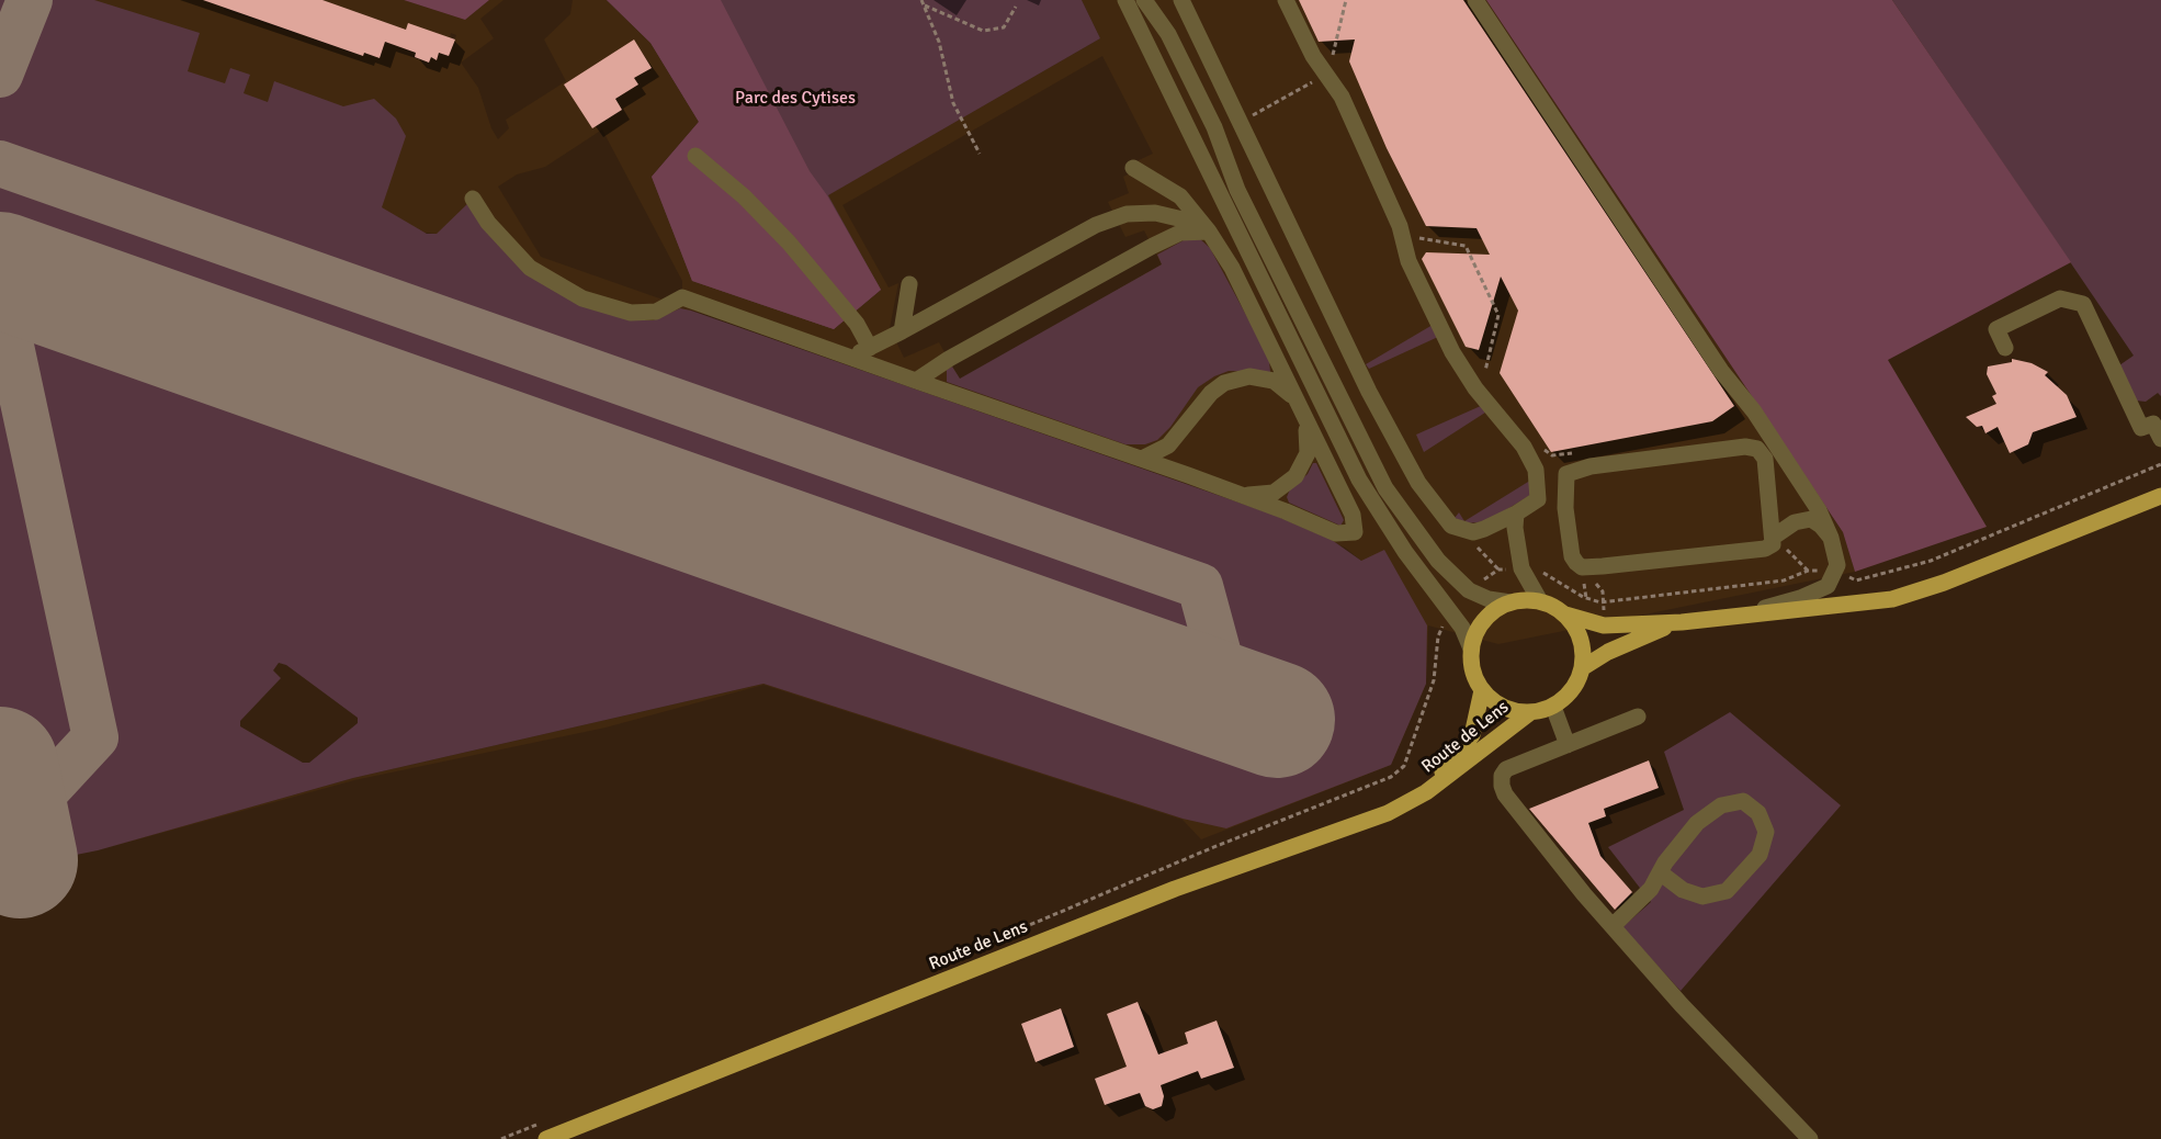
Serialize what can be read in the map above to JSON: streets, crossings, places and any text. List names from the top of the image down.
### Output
{
  "streets": {
    "main road": ["Route de Lens"]
  },
  "parks": ["Parc des Cytises"]
}
